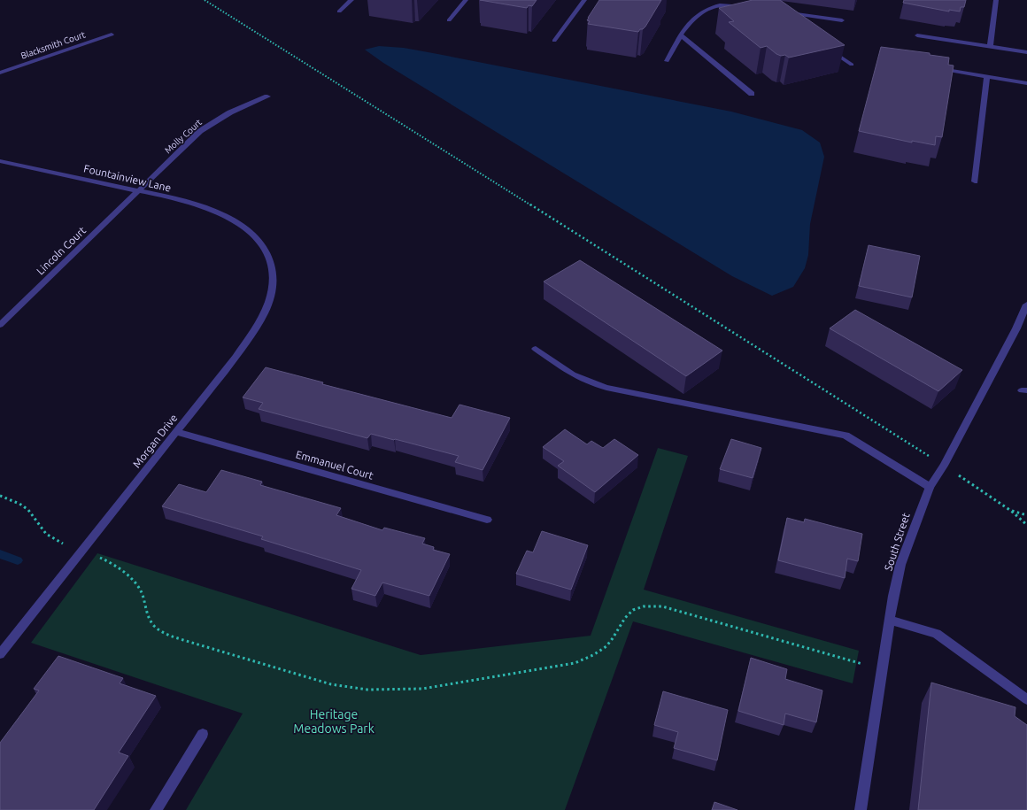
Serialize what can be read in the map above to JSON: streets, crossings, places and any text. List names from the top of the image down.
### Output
{
  "streets": {
    "street": [
      "Blacksmith Court",
      "Molly Court",
      "Fountainview Lane",
      "Lincoln Court",
      "Morgan Drive",
      "Emmanuel Court",
      "South Street"
    ]
  },
  "crossings": [
    ["Molly Court", "Fountainview Lane"],
    ["Molly Court", "Lincoln Court"],
    ["Fountainview Lane", "Lincoln Court"],
    ["Fountainview Lane", "Morgan Drive"],
    ["Morgan Drive", "Emmanuel Court"]
  ],
  "parks": ["Heritage Meadows Park"]
}
